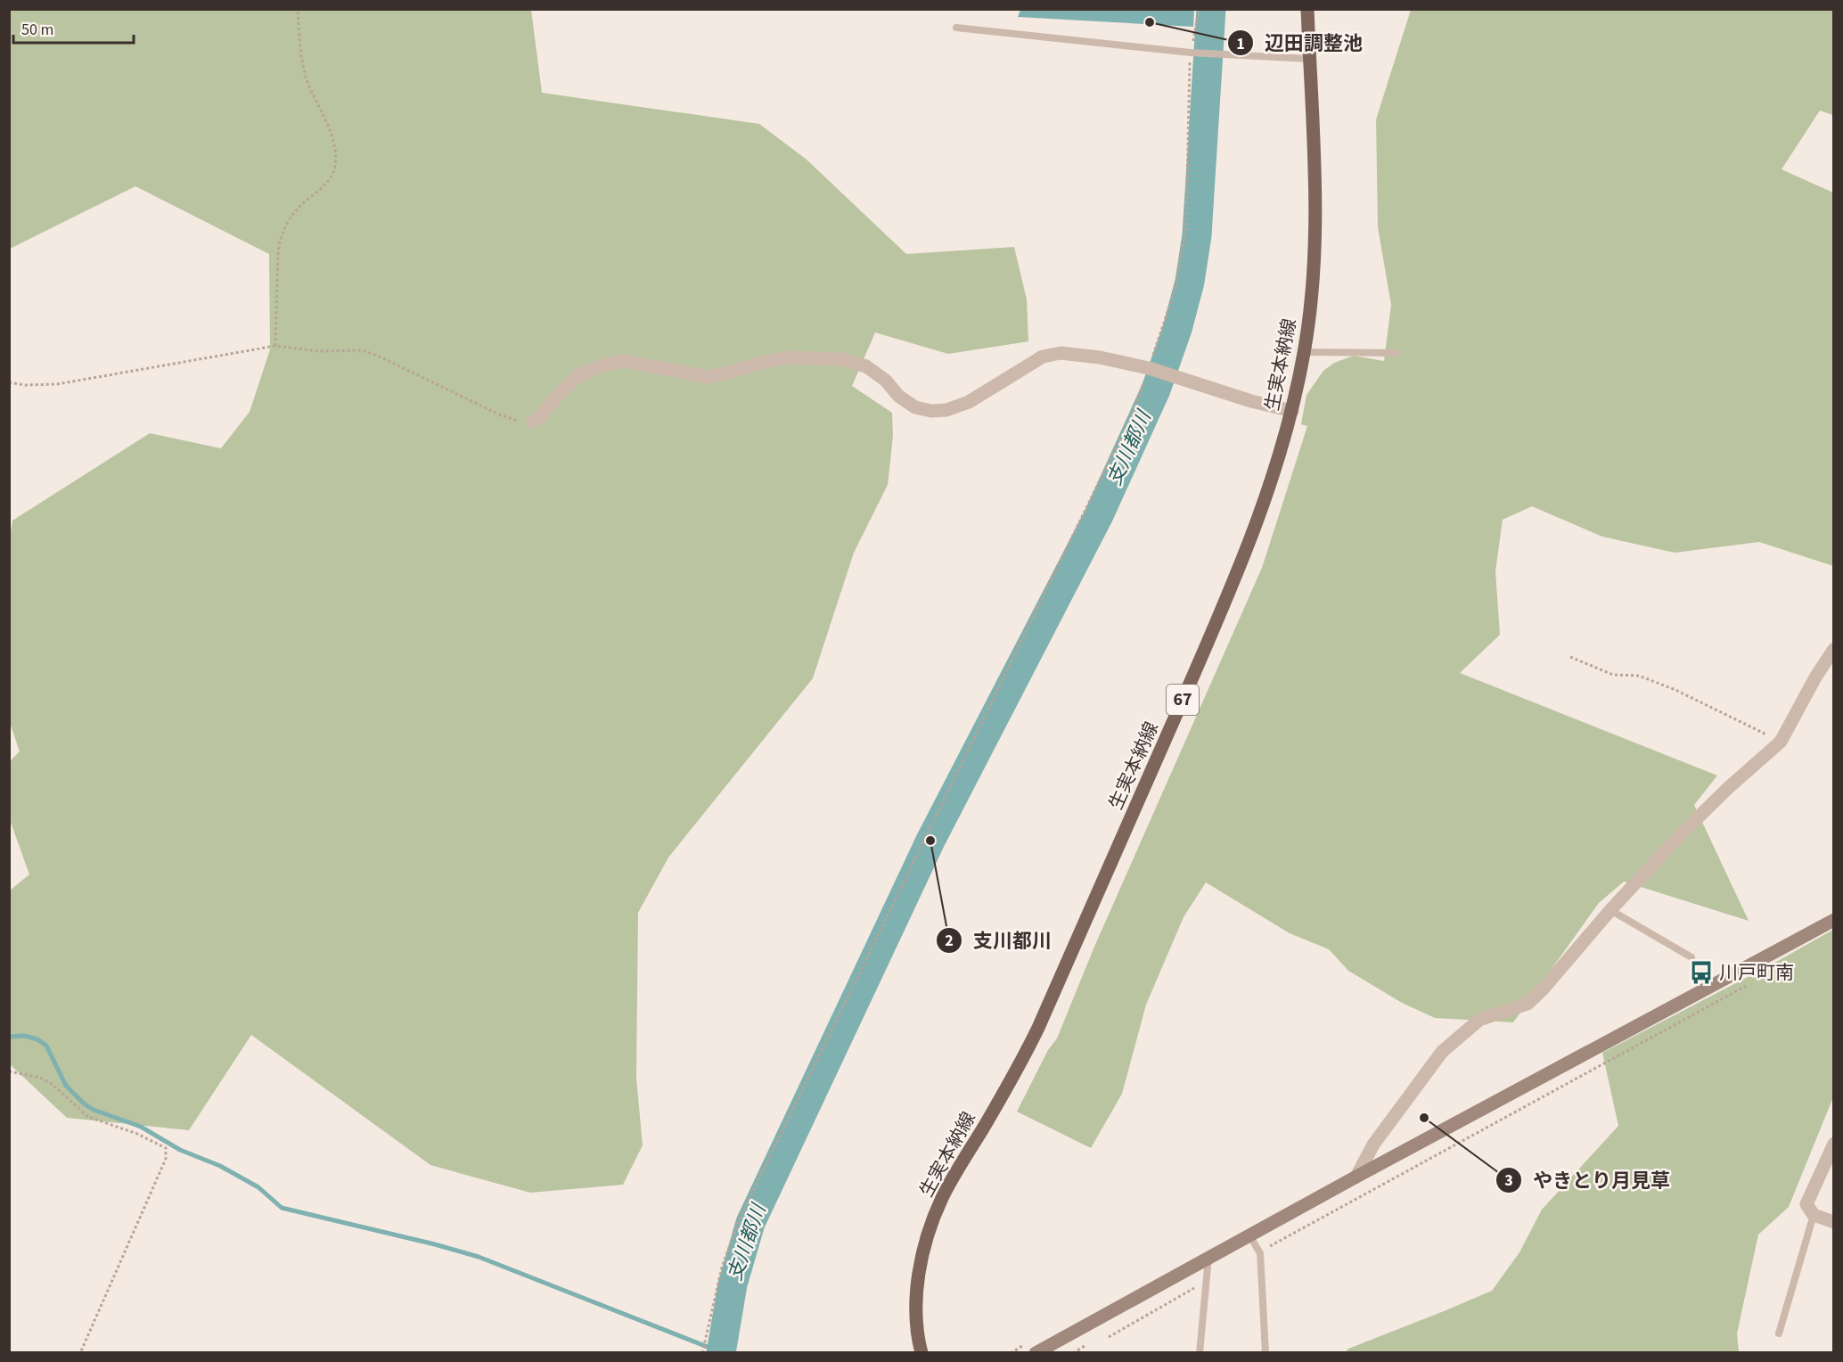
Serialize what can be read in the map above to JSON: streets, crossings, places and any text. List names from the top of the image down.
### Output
{
  "streets": {
    "main road": ["生実本納線", "67"]
  },
  "water": ["支川都川"],
  "places": {
    "other": ["辺田調整池", "支川都川", "やきとり月見草"],
    "bus stop": ["川戸町南"]
  },
  "scale_bar": "50 m"
}
